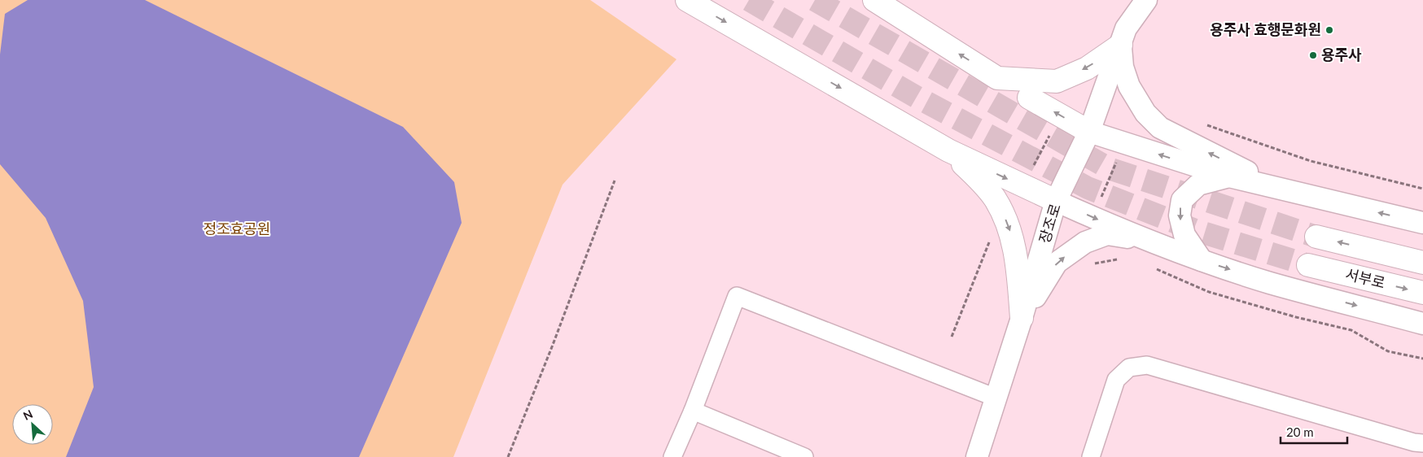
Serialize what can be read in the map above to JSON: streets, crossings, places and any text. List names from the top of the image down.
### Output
{
  "streets": {
    "main road": ["서부로"],
    "street": ["장조로"]
  },
  "parks": ["정조효공원"],
  "places": ["용주사 효행문화원", "용주사"],
  "scale_bar": "20 m",
  "north": "top left"
}
